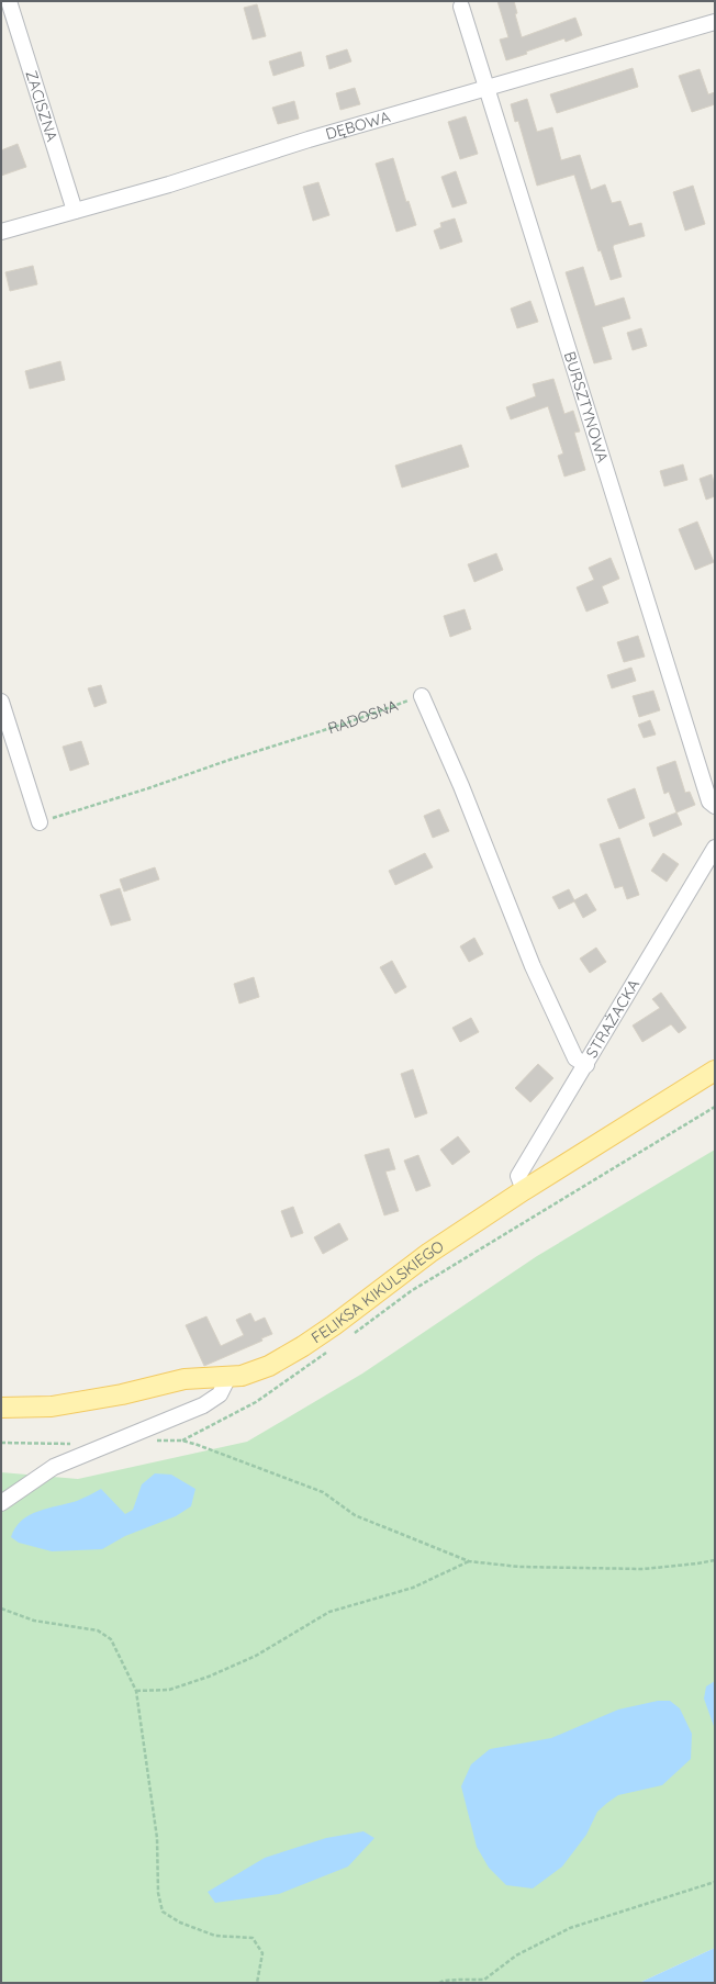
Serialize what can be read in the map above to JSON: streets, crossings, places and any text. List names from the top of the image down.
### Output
{
  "streets": {
    "main road": ["FELIKSA KIKULSKIEGO"],
    "street": [
      "ZACISZNA",
      "DĘBOWA",
      "BURSZTYNOWA",
      "STRAŻACKA"
    ],
    "path": ["RADOSNA"]
  },
  "crossings": [
    ["ZACISZNA", "DĘBOWA"],
    ["DĘBOWA", "BURSZTYNOWA"],
    ["STRAŻACKA", "FELIKSA KIKULSKIEGO"]
  ]
}
